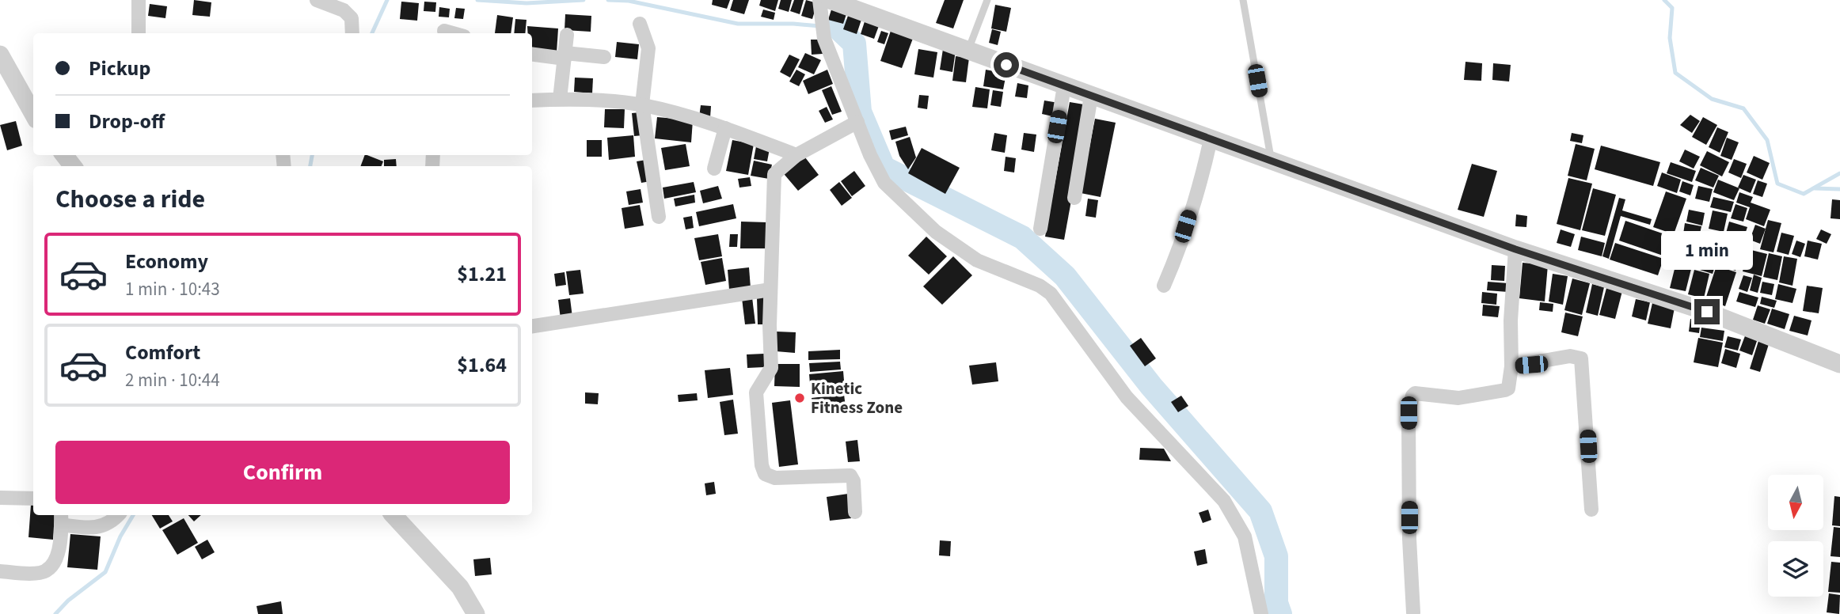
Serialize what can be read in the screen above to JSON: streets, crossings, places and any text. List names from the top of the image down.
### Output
{
  "places": ["Kinetic Fitness Zone"],
  "north": "bottom",
  "page": {
    "banner": ["Pickup", "Drop-off"],
    "heading": "Choose a ride",
    "bubble": "1 min",
    "list": [
      {
        "name": "Economy",
        "note": "1 min · 10:43",
        "value": "$1.21"
      },
      {
        "name": "Comfort",
        "note": "2 min · 10:44",
        "value": "$1.64"
      }
    ],
    "buttons": "Confirm"
  }
}
